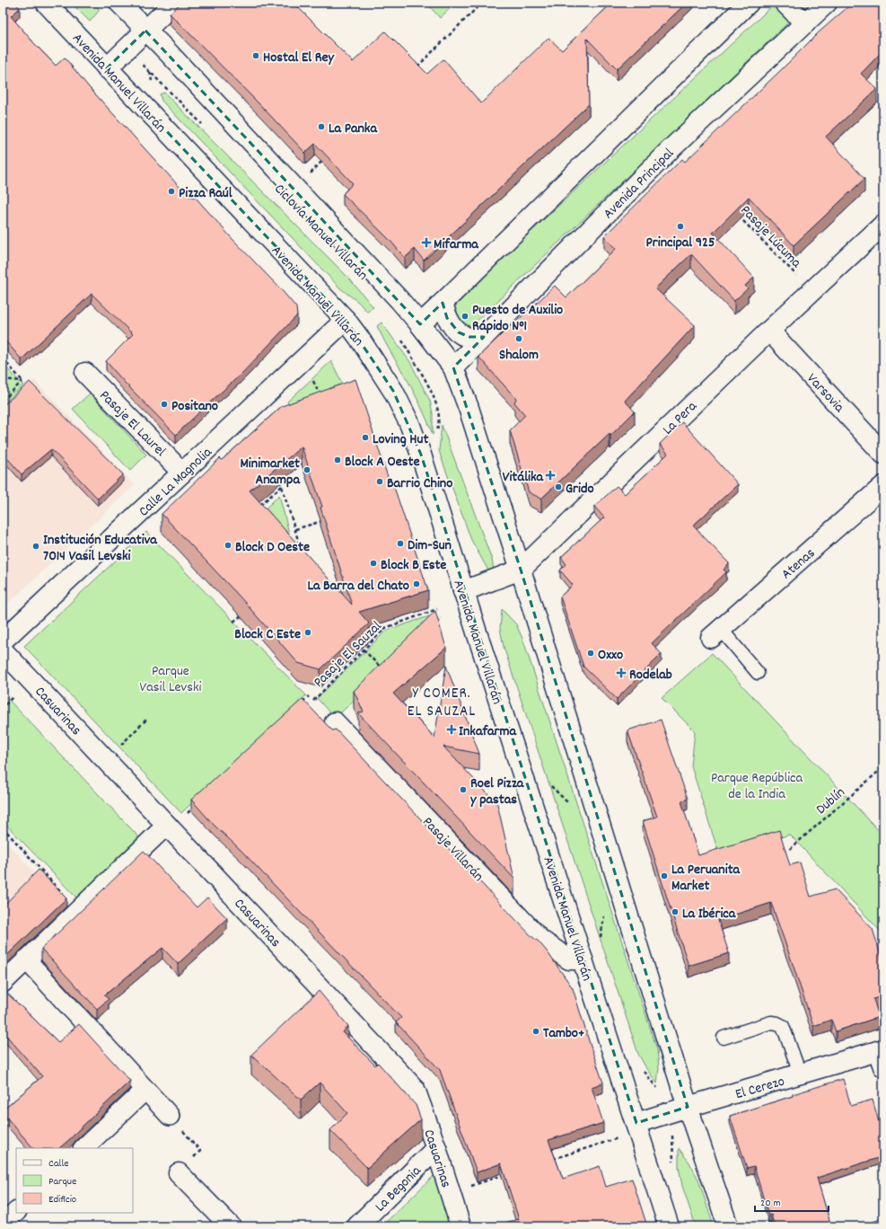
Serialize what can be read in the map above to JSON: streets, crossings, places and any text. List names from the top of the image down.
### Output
{
  "streets": {
    "main road": [
      "Avenida Manuel Villarán",
      "Avenida Principal",
      "Varsovia",
      "La Pera",
      "Pasaje El Laurel",
      "Calle La Magnolia",
      "Atenas",
      "Casuarinas",
      "Pasaje Villarán",
      "El Cerezo",
      "La Begonia"
    ],
    "path": ["Pasaje Lúcuma", "Pasaje El Sauzal", "Dublín"]
  },
  "crossings": [
    ["Avenida Manuel Villarán", "La Pera"],
    ["Avenida Manuel Villarán", "Calle La Magnolia"],
    ["Avenida Manuel Villarán", "Pasaje Villarán"],
    ["Avenida Manuel Villarán", "El Cerezo"],
    ["Pasaje Lúcuma", "La Pera"],
    ["Varsovia", "La Pera"],
    ["Pasaje El Laurel", "Calle La Magnolia"],
    ["Casuarinas", "La Begonia"]
  ],
  "districts": ["Y COMER. EL SAUZAL"],
  "parks": ["Parque Vasil Levski", "Parque República de la India"],
  "places": {
    "other": [
      "Hostal El Rey",
      "La Panka",
      "Pizza Raúl",
      "Principal 925",
      "Puesto de Auxilio Rápido N°1",
      "Shalom",
      "Positano",
      "Loving Hut",
      "Block A Oeste",
      "Minimarket Anampa",
      "Barrio Chino",
      "Grido",
      "Dim-Sun",
      "Block D Oeste",
      "Institución Educativa 7014 Vasil Levski",
      "Block B Este",
      "La Barra del Chato",
      "Block C Este",
      "Oxxo",
      "Roel Pizza y pastas",
      "La Peruanita Market",
      "La Ibérica",
      "Tambo+"
    ],
    "health": [
      "Mifarma",
      "Vitálika",
      "Rodelab",
      "Inkafarma"
    ]
  },
  "legend": ["Calle", "Parque", "Edificio"],
  "scale_bar": "20 m"
}
